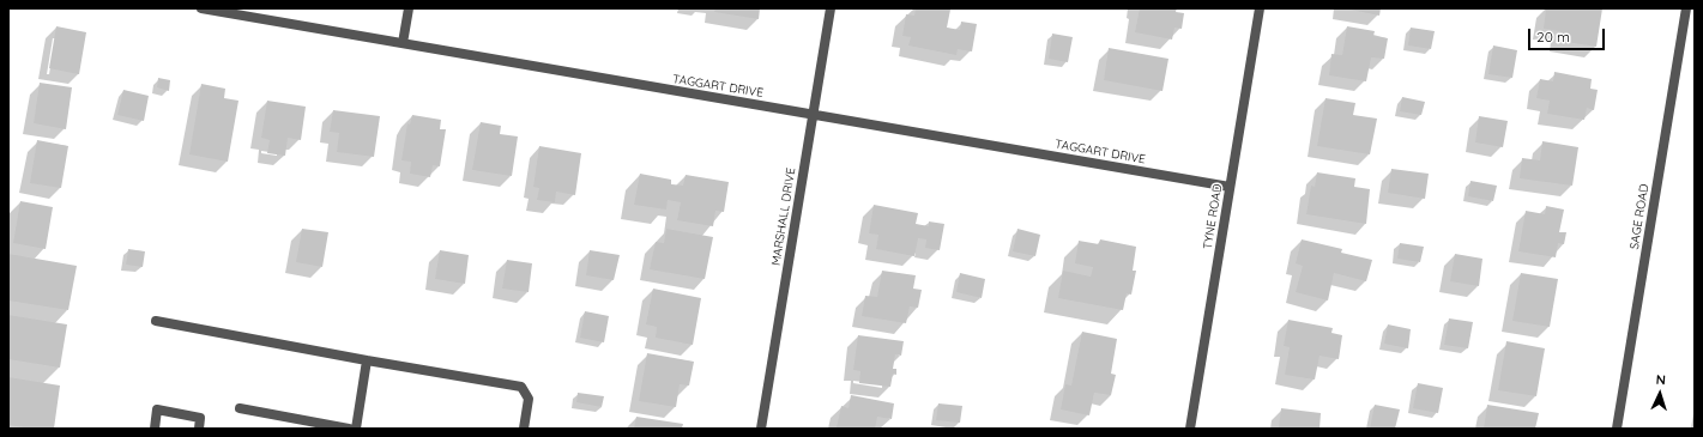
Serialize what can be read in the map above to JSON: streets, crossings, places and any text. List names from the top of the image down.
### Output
{
  "streets": {
    "street": [
      "TAGGART DRIVE",
      "MARSHALL DRIVE",
      "TYNE ROAD",
      "SAGE ROAD"
    ]
  },
  "crossings": [
    ["TAGGART DRIVE", "MARSHALL DRIVE"],
    ["TAGGART DRIVE", "TYNE ROAD"]
  ],
  "scale_bar": "20 m",
  "north": "top"
}
